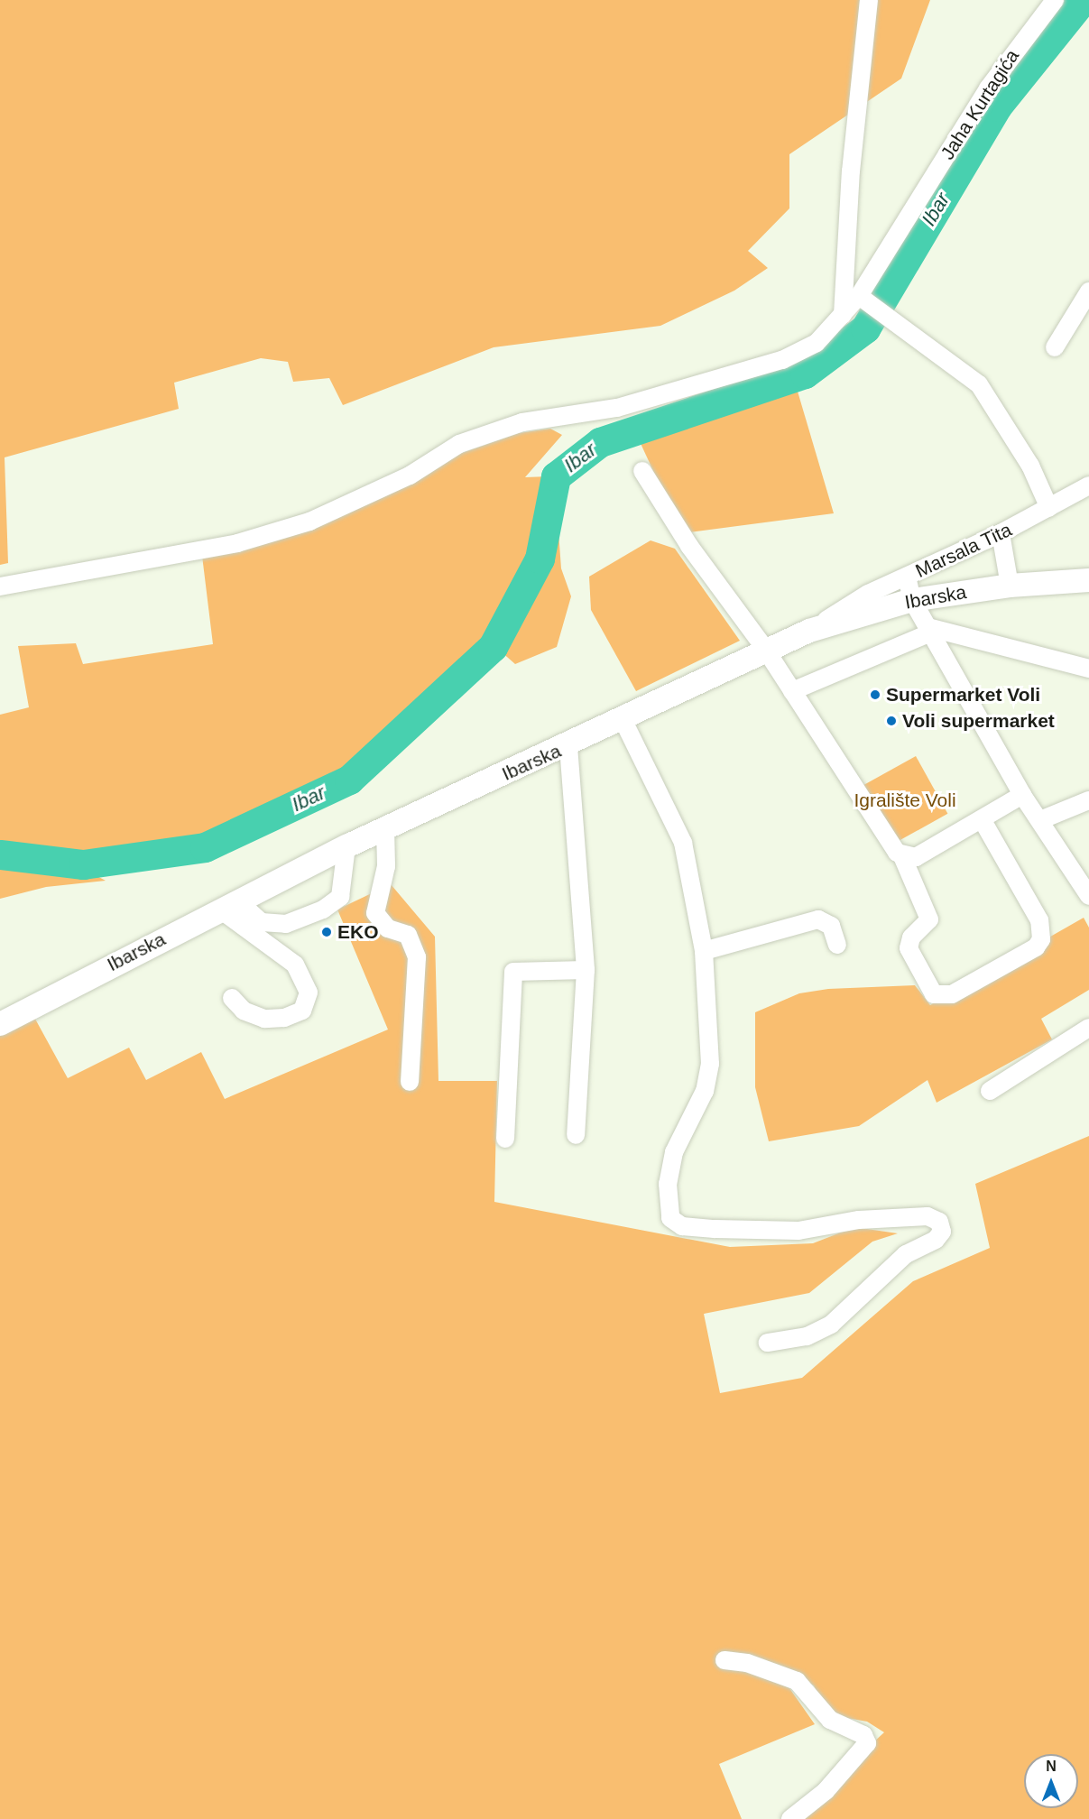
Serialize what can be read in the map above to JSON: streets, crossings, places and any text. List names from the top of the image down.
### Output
{
  "streets": {
    "main road": ["Ibarska"],
    "street": ["Jaha Kurtagića", "Marsala Tita"]
  },
  "crossings": [
    ["Marsala Tita", "Ibarska"]
  ],
  "water": ["Ibar"],
  "parks": ["Igralište Voli"],
  "places": ["Supermarket Voli", "Voli supermarket", "EKO"],
  "north": "top"
}
